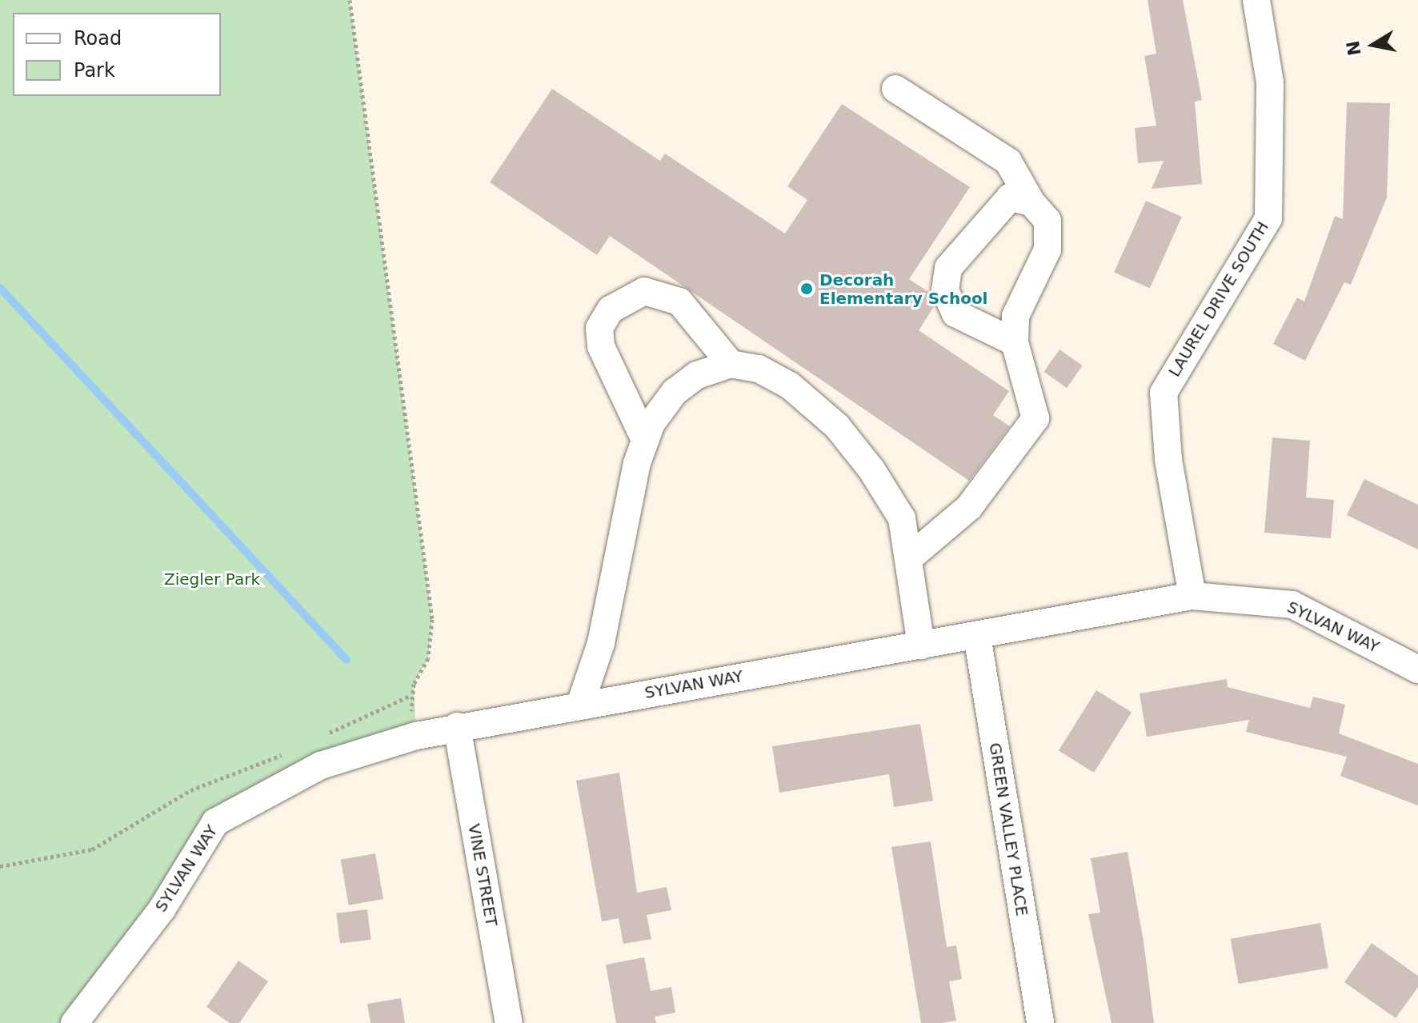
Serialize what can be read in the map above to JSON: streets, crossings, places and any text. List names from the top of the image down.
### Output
{
  "streets": {
    "street": [
      "LAUREL DRIVE SOUTH",
      "SYLVAN WAY",
      "GREEN VALLEY PLACE",
      "VINE STREET"
    ]
  },
  "crossings": [
    ["LAUREL DRIVE SOUTH", "SYLVAN WAY"],
    ["SYLVAN WAY", "GREEN VALLEY PLACE"],
    ["SYLVAN WAY", "VINE STREET"]
  ],
  "parks": ["Ziegler Park"],
  "places": ["Decorah Elementary School"],
  "legend": ["Road", "Park"],
  "north": "left"
}
